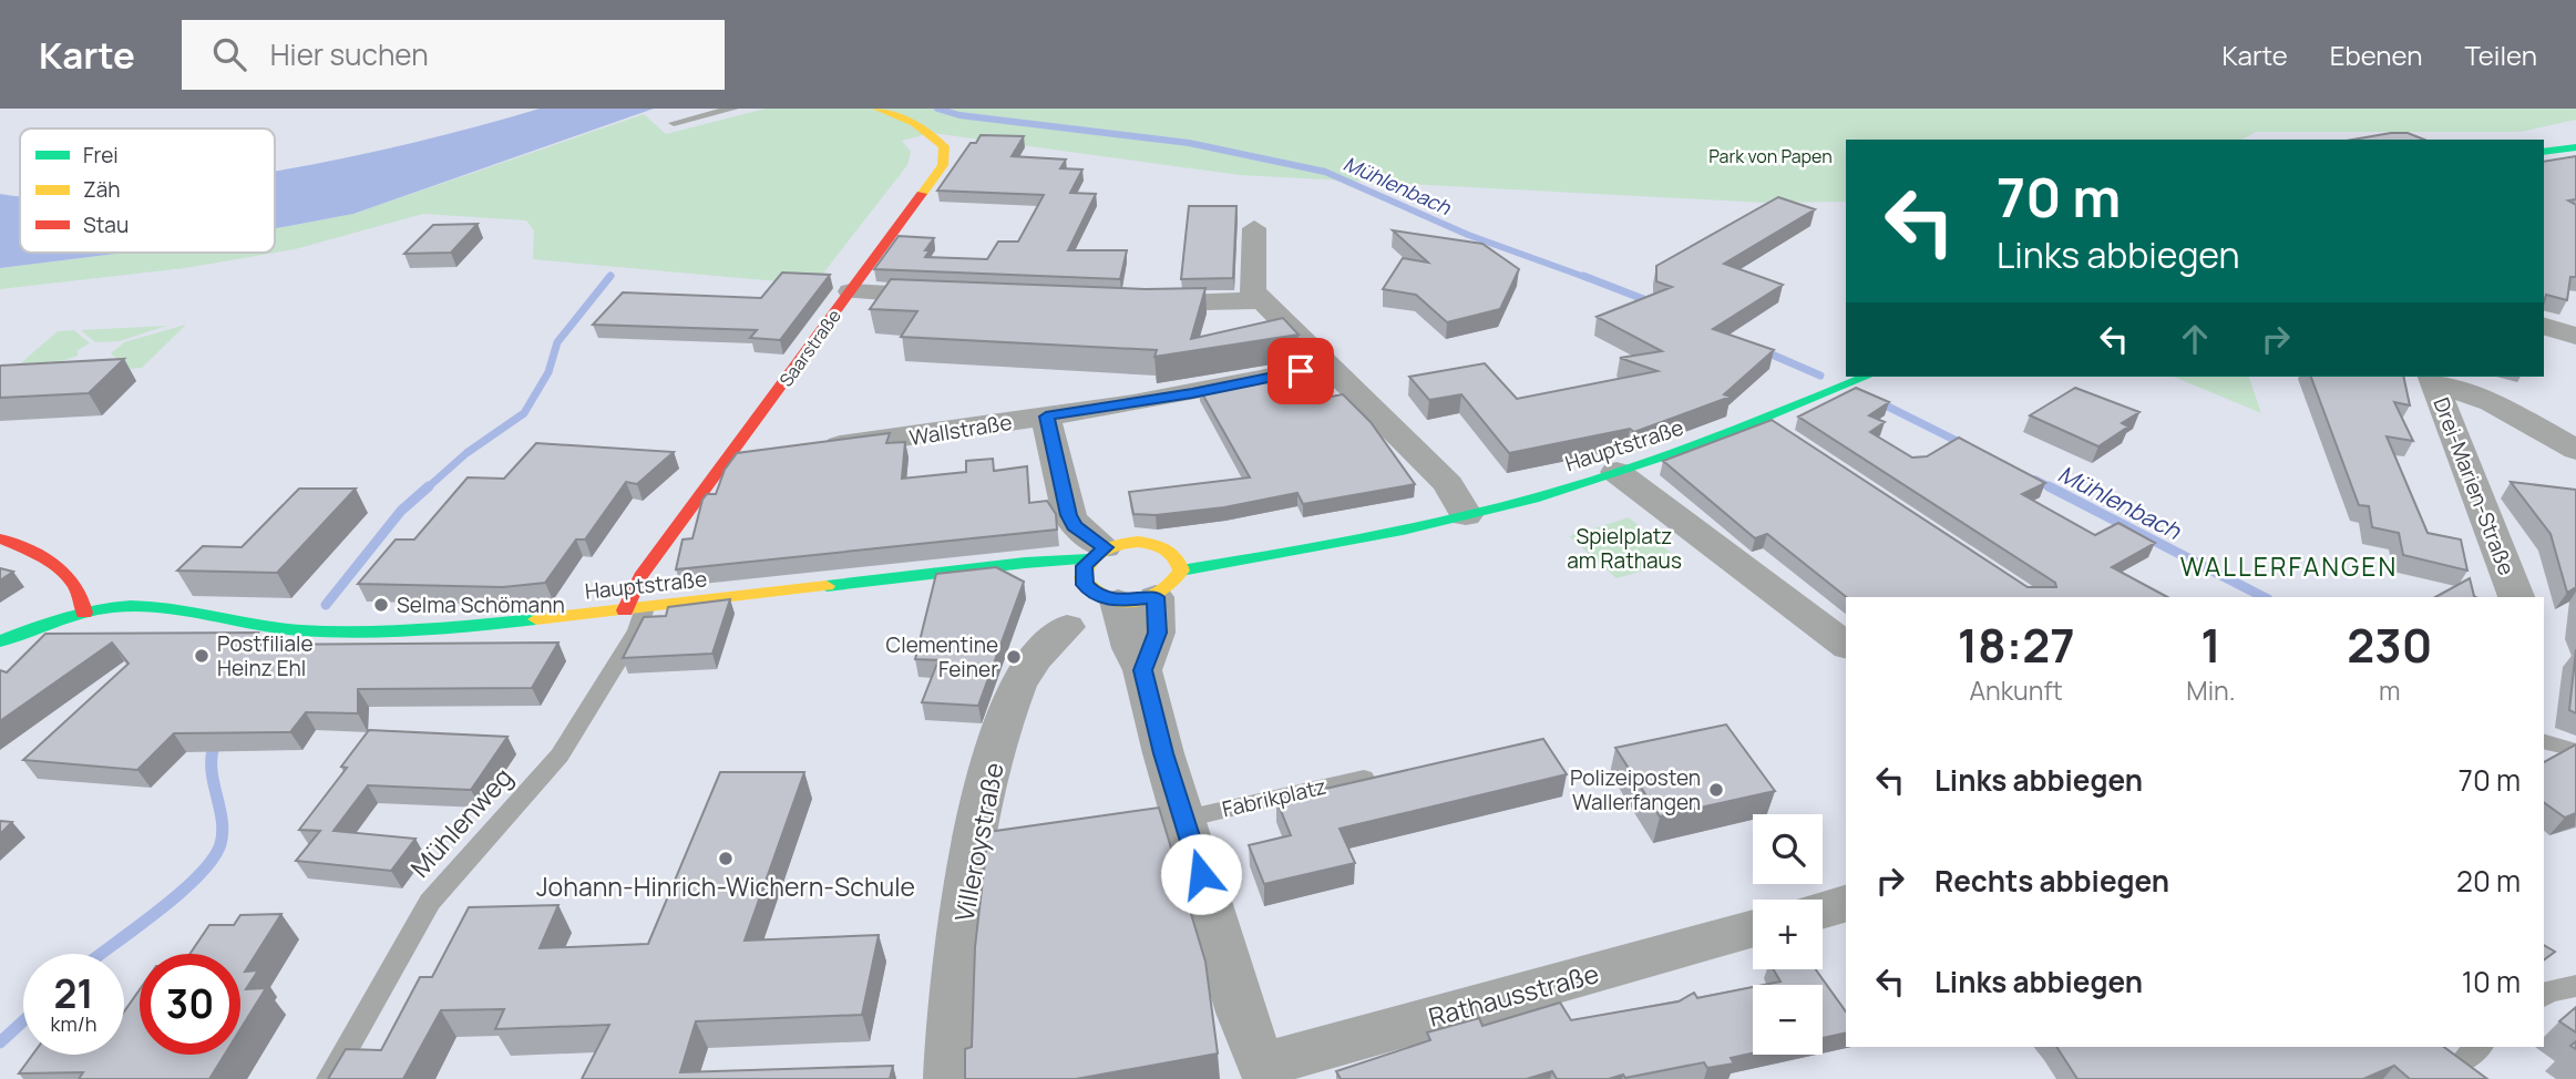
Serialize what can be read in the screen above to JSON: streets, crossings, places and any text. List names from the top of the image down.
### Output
{
  "streets": {
    "main road": ["Saarstraße", "Hauptstraße"],
    "street": [
      "Wallstraße",
      "Drei-Marien-Straße",
      "Villeroystraße",
      "Rathausstraße"
    ],
    "lane": ["Fabrikplatz", "Mühlenweg"]
  },
  "crossings": [
    ["Saarstraße", "Hauptstraße"],
    ["Saarstraße", "Mühlenweg"],
    ["Hauptstraße", "Mühlenweg"]
  ],
  "districts": ["WALLERFANGEN"],
  "water": ["Mühlenbach"],
  "parks": ["Park von Papen", "Spielplatz am Rathaus"],
  "places": [
    "Selma Schömann",
    "Postfiliale Heinz Ehl",
    "Clementine Feiner",
    "Polizeiposten Wallerfangen",
    "Johann-Hinrich-Wichern-Schule"
  ],
  "legend": ["Frei", "Zäh", "Stau"],
  "page": {
    "header": "Karte",
    "search": "Hier suchen",
    "nav": ["Karte", "Ebenen", "Teilen"],
    "turn": ["70 m", "Links abbiegen"],
    "eta": [
      "18:27",
      "Ankunft",
      "1",
      "Min.",
      "230",
      "m"
    ],
    "list": [
      {
        "name": "Links abbiegen",
        "value": "70 m"
      },
      {
        "name": "Rechts abbiegen",
        "value": "20 m"
      },
      {
        "name": "Links abbiegen",
        "value": "10 m"
      }
    ],
    "map_buttons": ["+", "−"],
    "speed": "21 km/h",
    "limit": "30"
  }
}
